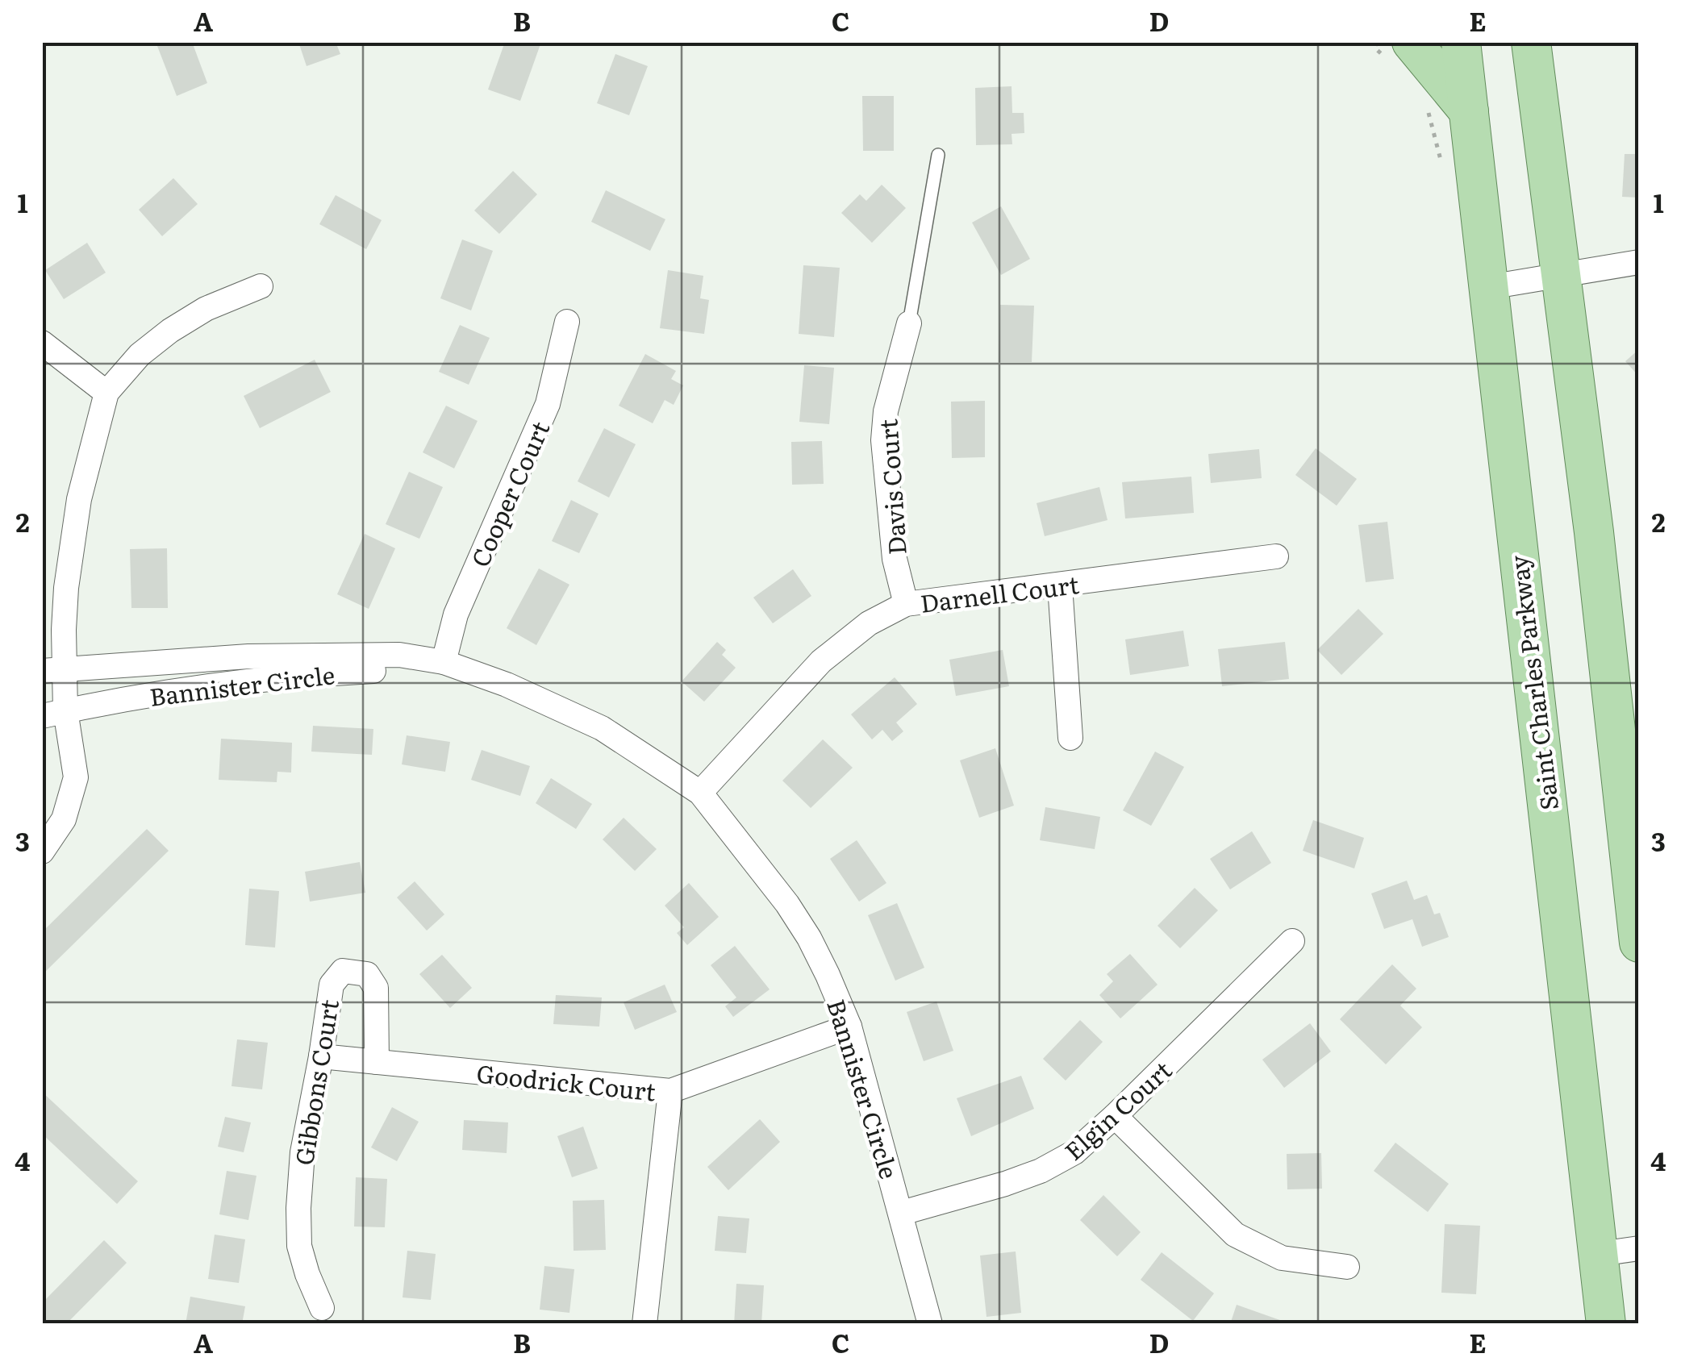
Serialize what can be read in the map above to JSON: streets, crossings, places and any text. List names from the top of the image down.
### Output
{
  "streets": {
    "main road": ["Saint Charles Parkway"],
    "street": [
      "Davis Court",
      "Cooper Court",
      "Darnell Court",
      "Bannister Circle",
      "Goodrick Court",
      "Gibbons Court",
      "Elgin Court"
    ]
  },
  "crossings": [
    ["Davis Court", "Darnell Court"],
    ["Cooper Court", "Bannister Circle"],
    ["Darnell Court", "Bannister Circle"],
    ["Bannister Circle", "Goodrick Court"],
    ["Bannister Circle", "Elgin Court"],
    ["Goodrick Court", "Gibbons Court"]
  ],
  "grid": {
    "columns": [
      "A",
      "B",
      "C",
      "D",
      "E"
    ],
    "rows": [
      "1",
      "2",
      "3",
      "4"
    ]
  }
}
